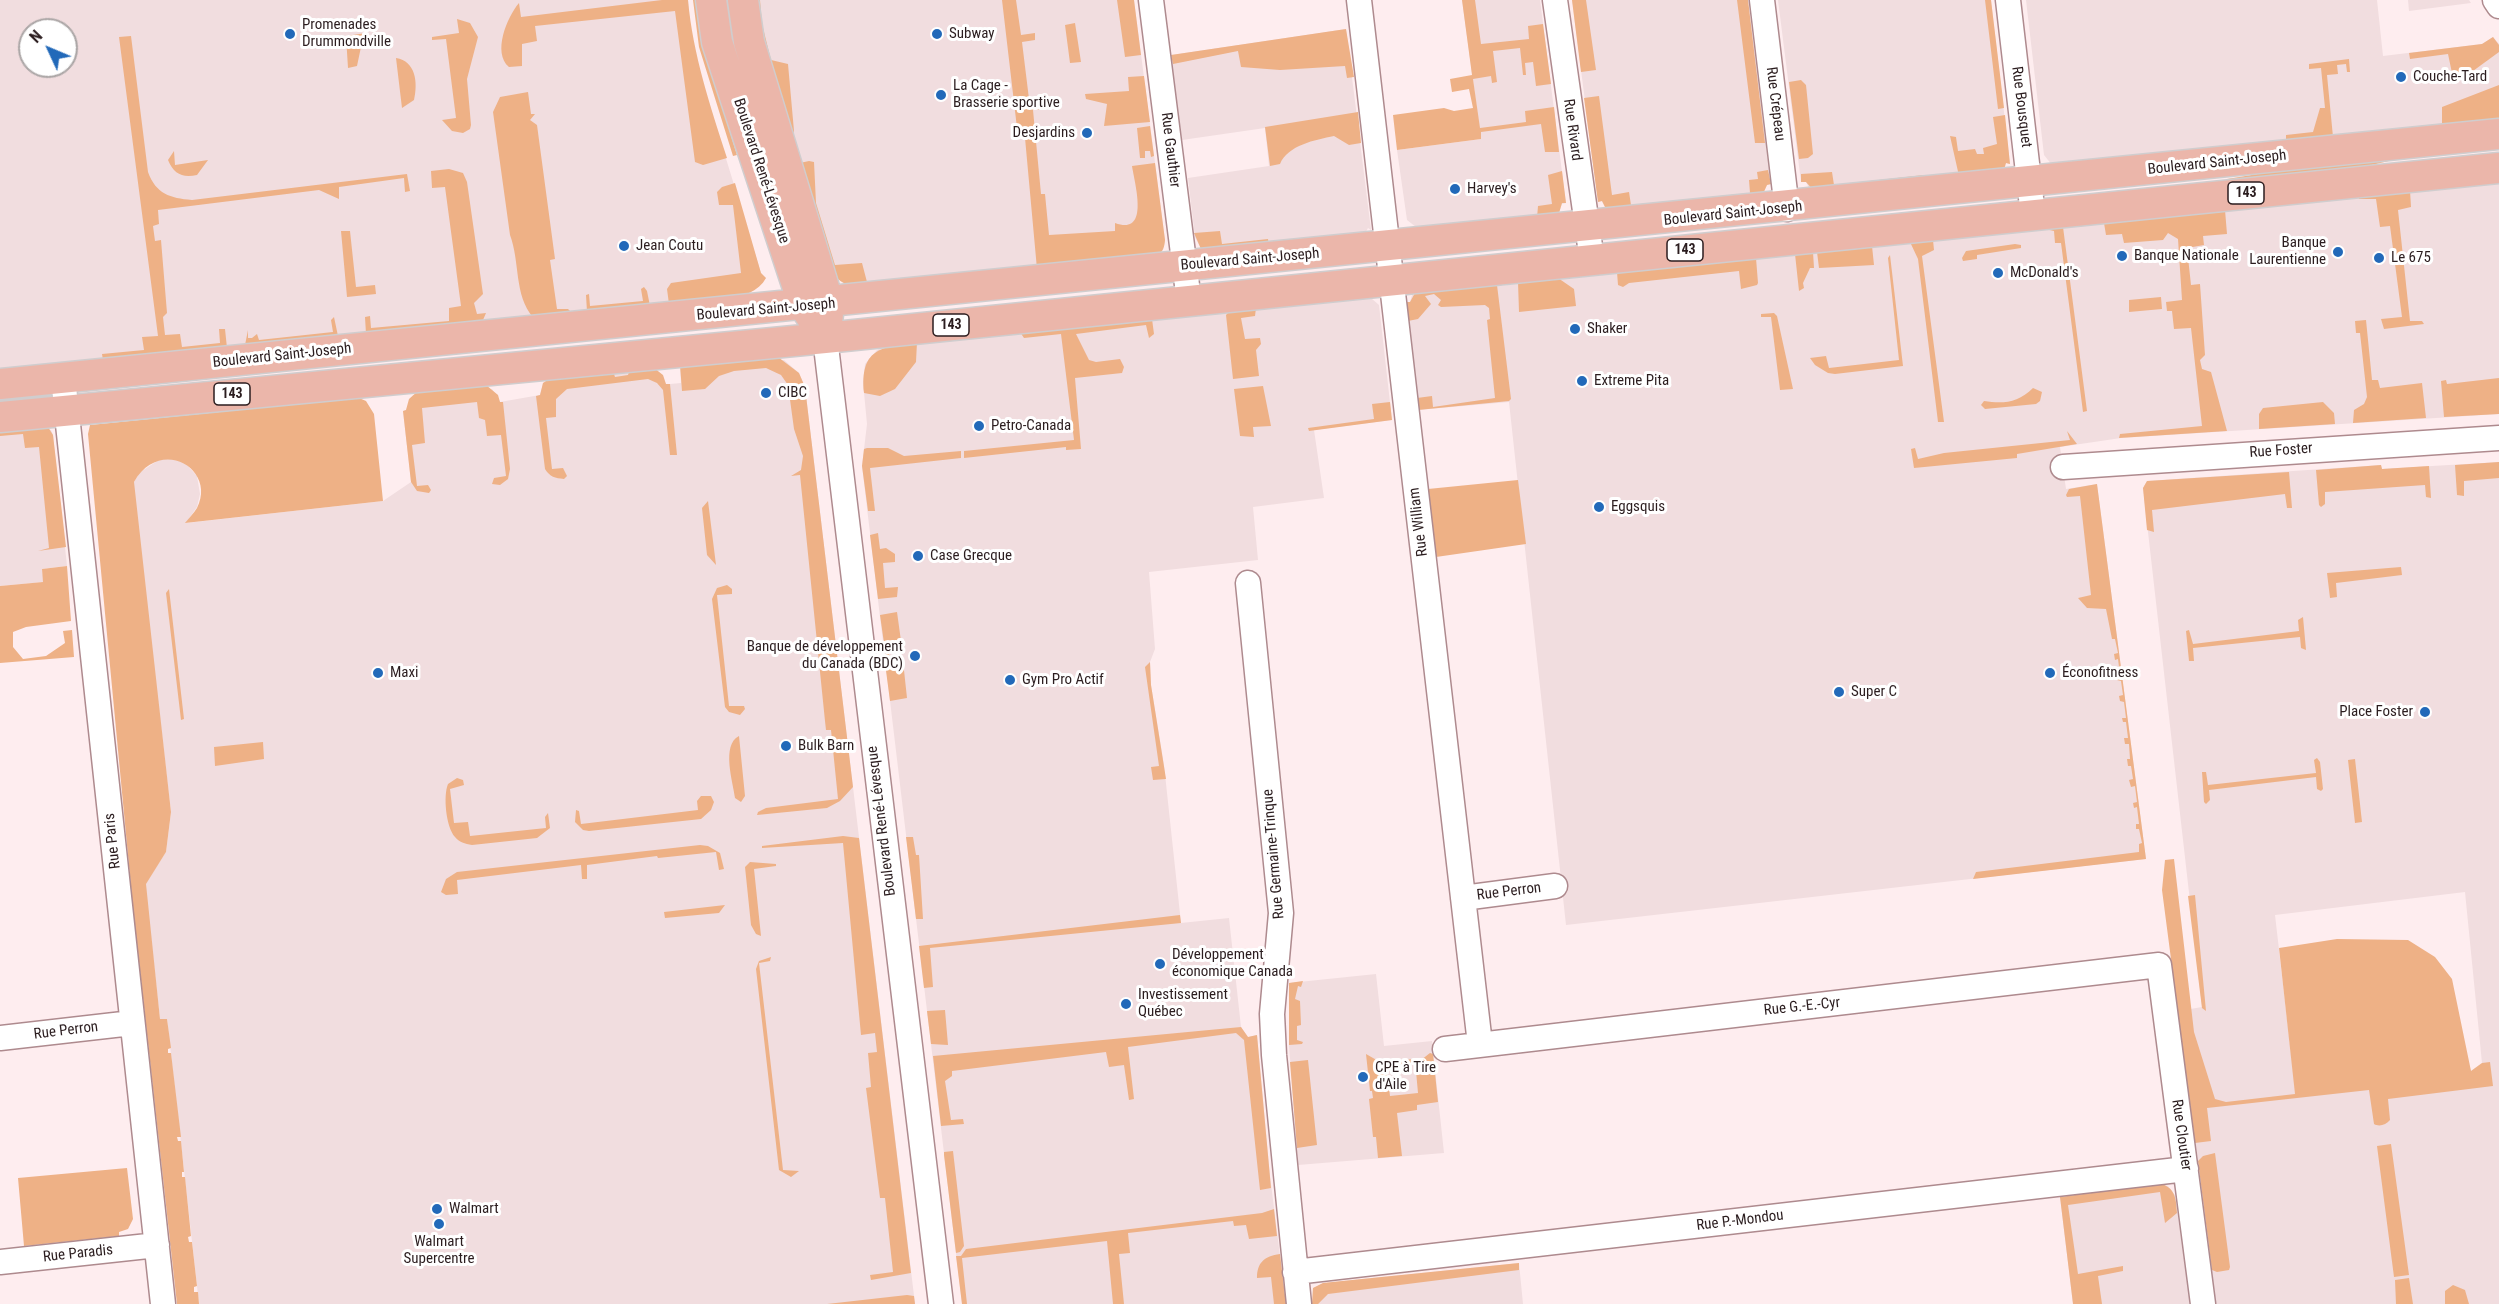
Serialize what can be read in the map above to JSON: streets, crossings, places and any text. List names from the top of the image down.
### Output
{
  "streets": {
    "main road": ["Boulevard Saint-Joseph", "Boulevard René-Lévesque", "143"],
    "street": [
      "Rue Crépeau",
      "Rue Bousquet",
      "Rue Rivard",
      "Rue Gauthier",
      "Rue Foster",
      "Rue William",
      "Rue Paris",
      "Rue Germaine-Trinque",
      "Rue Perron",
      "Rue G.-E.-Cyr",
      "Rue Cloutier",
      "Rue P.-Mondou",
      "Rue Paradis"
    ]
  },
  "crossings": [
    ["Rue Crépeau", "Boulevard Saint-Joseph"],
    ["Rue Bousquet", "Boulevard Saint-Joseph"],
    ["Rue Rivard", "Boulevard Saint-Joseph"],
    ["Rue Gauthier", "Boulevard Saint-Joseph"],
    ["Boulevard Saint-Joseph", "Boulevard René-Lévesque"],
    ["Boulevard Saint-Joseph", "Rue William"],
    ["Boulevard Saint-Joseph", "Rue Paris"],
    ["Rue William", "Rue Perron"],
    ["Rue William", "Rue G.-E.-Cyr"],
    ["Rue Paris", "Rue Perron"],
    ["Rue Paris", "Rue Paradis"],
    ["Rue Germaine-Trinque", "Rue P.-Mondou"],
    ["Rue G.-E.-Cyr", "Rue Cloutier"],
    ["Rue Cloutier", "Rue P.-Mondou"]
  ],
  "places": [
    "Promenades Drummondville",
    "Subway",
    "Couche-Tard",
    "La Cage - Brasserie sportive",
    "Desjardins",
    "Harvey's",
    "Jean Coutu",
    "Banque Laurentienne",
    "Banque Nationale",
    "Le 675",
    "McDonald's",
    "Shaker",
    "Extreme Pita",
    "CIBC",
    "Petro-Canada",
    "Eggsquis",
    "Case Grecque",
    "Banque de développement du Canada (BDC)",
    "Maxi",
    "Éconofitness",
    "Gym Pro Actif",
    "Super C",
    "Place Foster",
    "Bulk Barn",
    "Développement économique Canada",
    "Investissement Québec",
    "CPE à Tire d'Aile",
    "Walmart",
    "Walmart Supercentre"
  ],
  "north": "top left"
}
